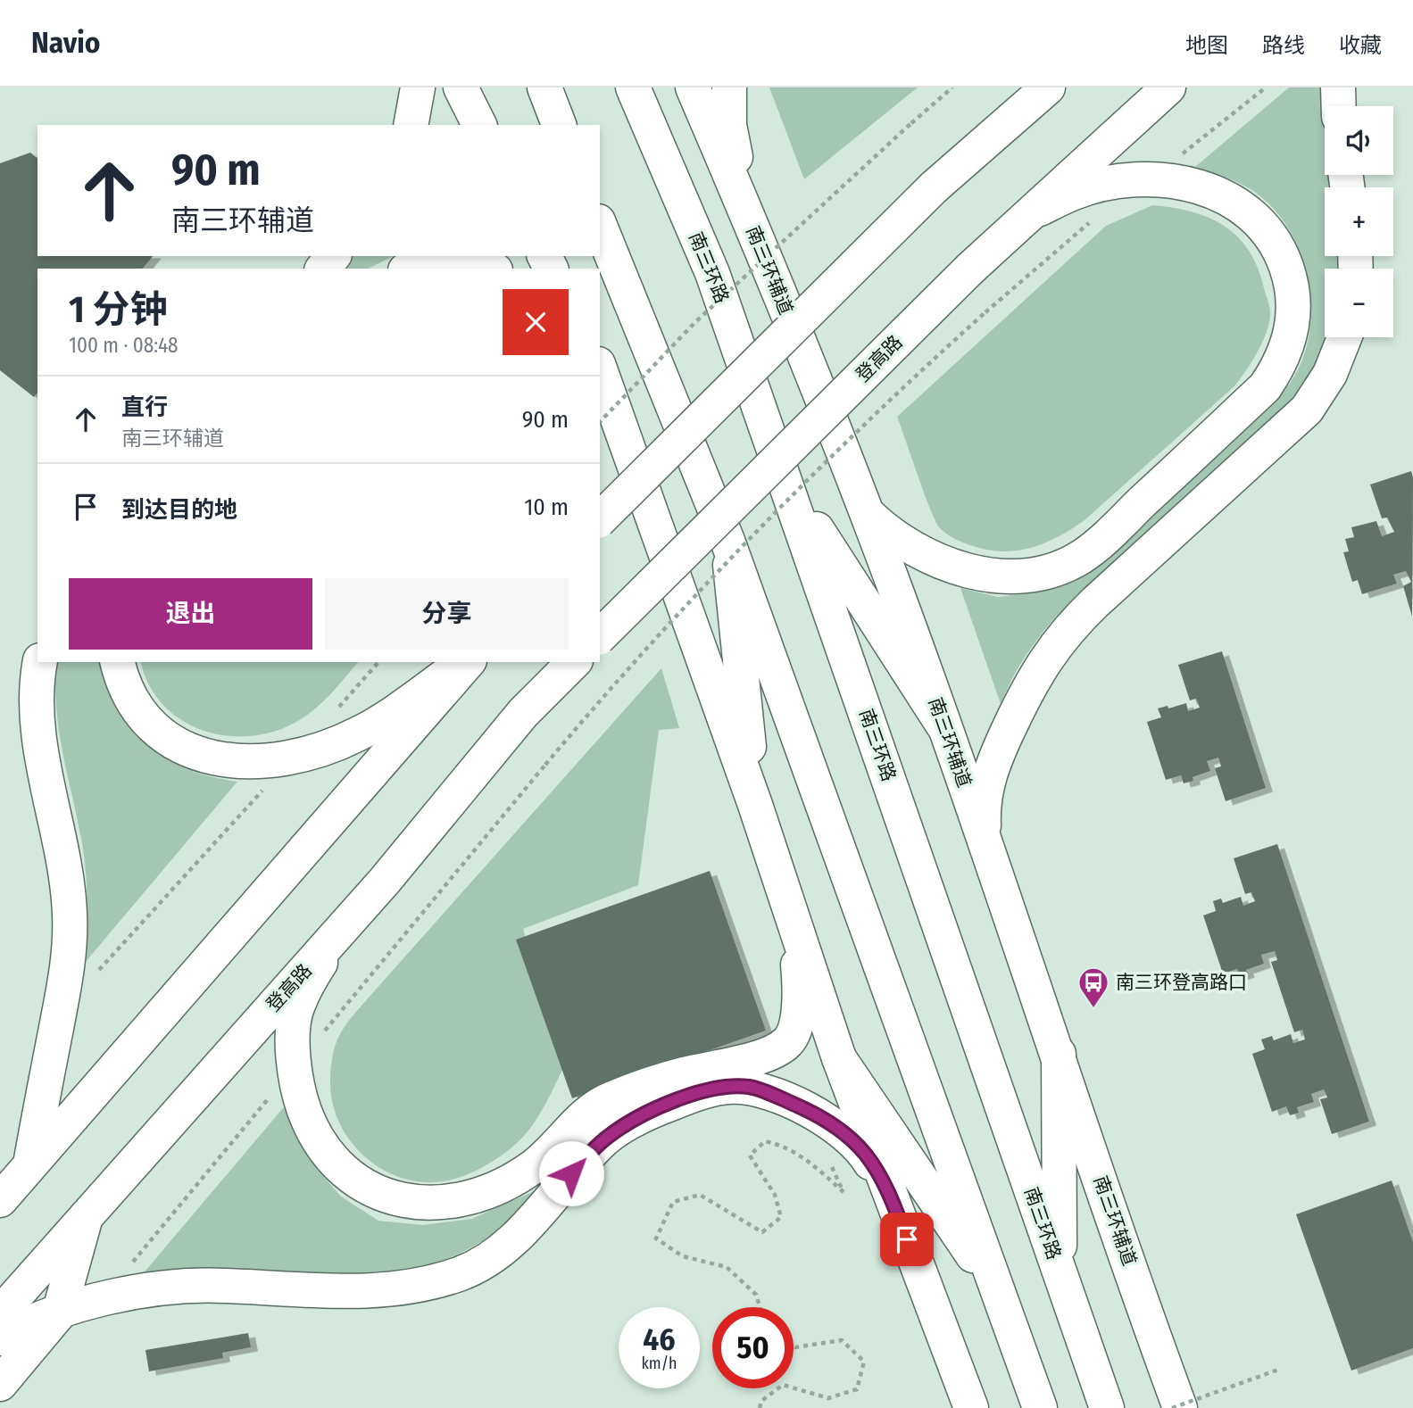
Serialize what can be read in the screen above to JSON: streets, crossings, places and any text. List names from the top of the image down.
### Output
{
  "streets": {
    "main road": ["南三环路", "南三环辅道", "登高路"]
  },
  "places": {
    "bus stop": ["南三环登高路口"]
  },
  "page": {
    "header": "Navio",
    "nav": ["地图", "路线", "收藏"],
    "map_buttons": ["+", "−"],
    "turn": ["90 m", "南三环辅道"],
    "heading": ["1 分钟", "100 m · 08:48"],
    "list": [
      {
        "name": "直行",
        "note": "南三环辅道",
        "value": "90 m"
      },
      {
        "name": "到达目的地",
        "value": "10 m"
      }
    ],
    "buttons": ["退出", "分享"],
    "speed": "46 km/h",
    "limit": "50"
  }
}
